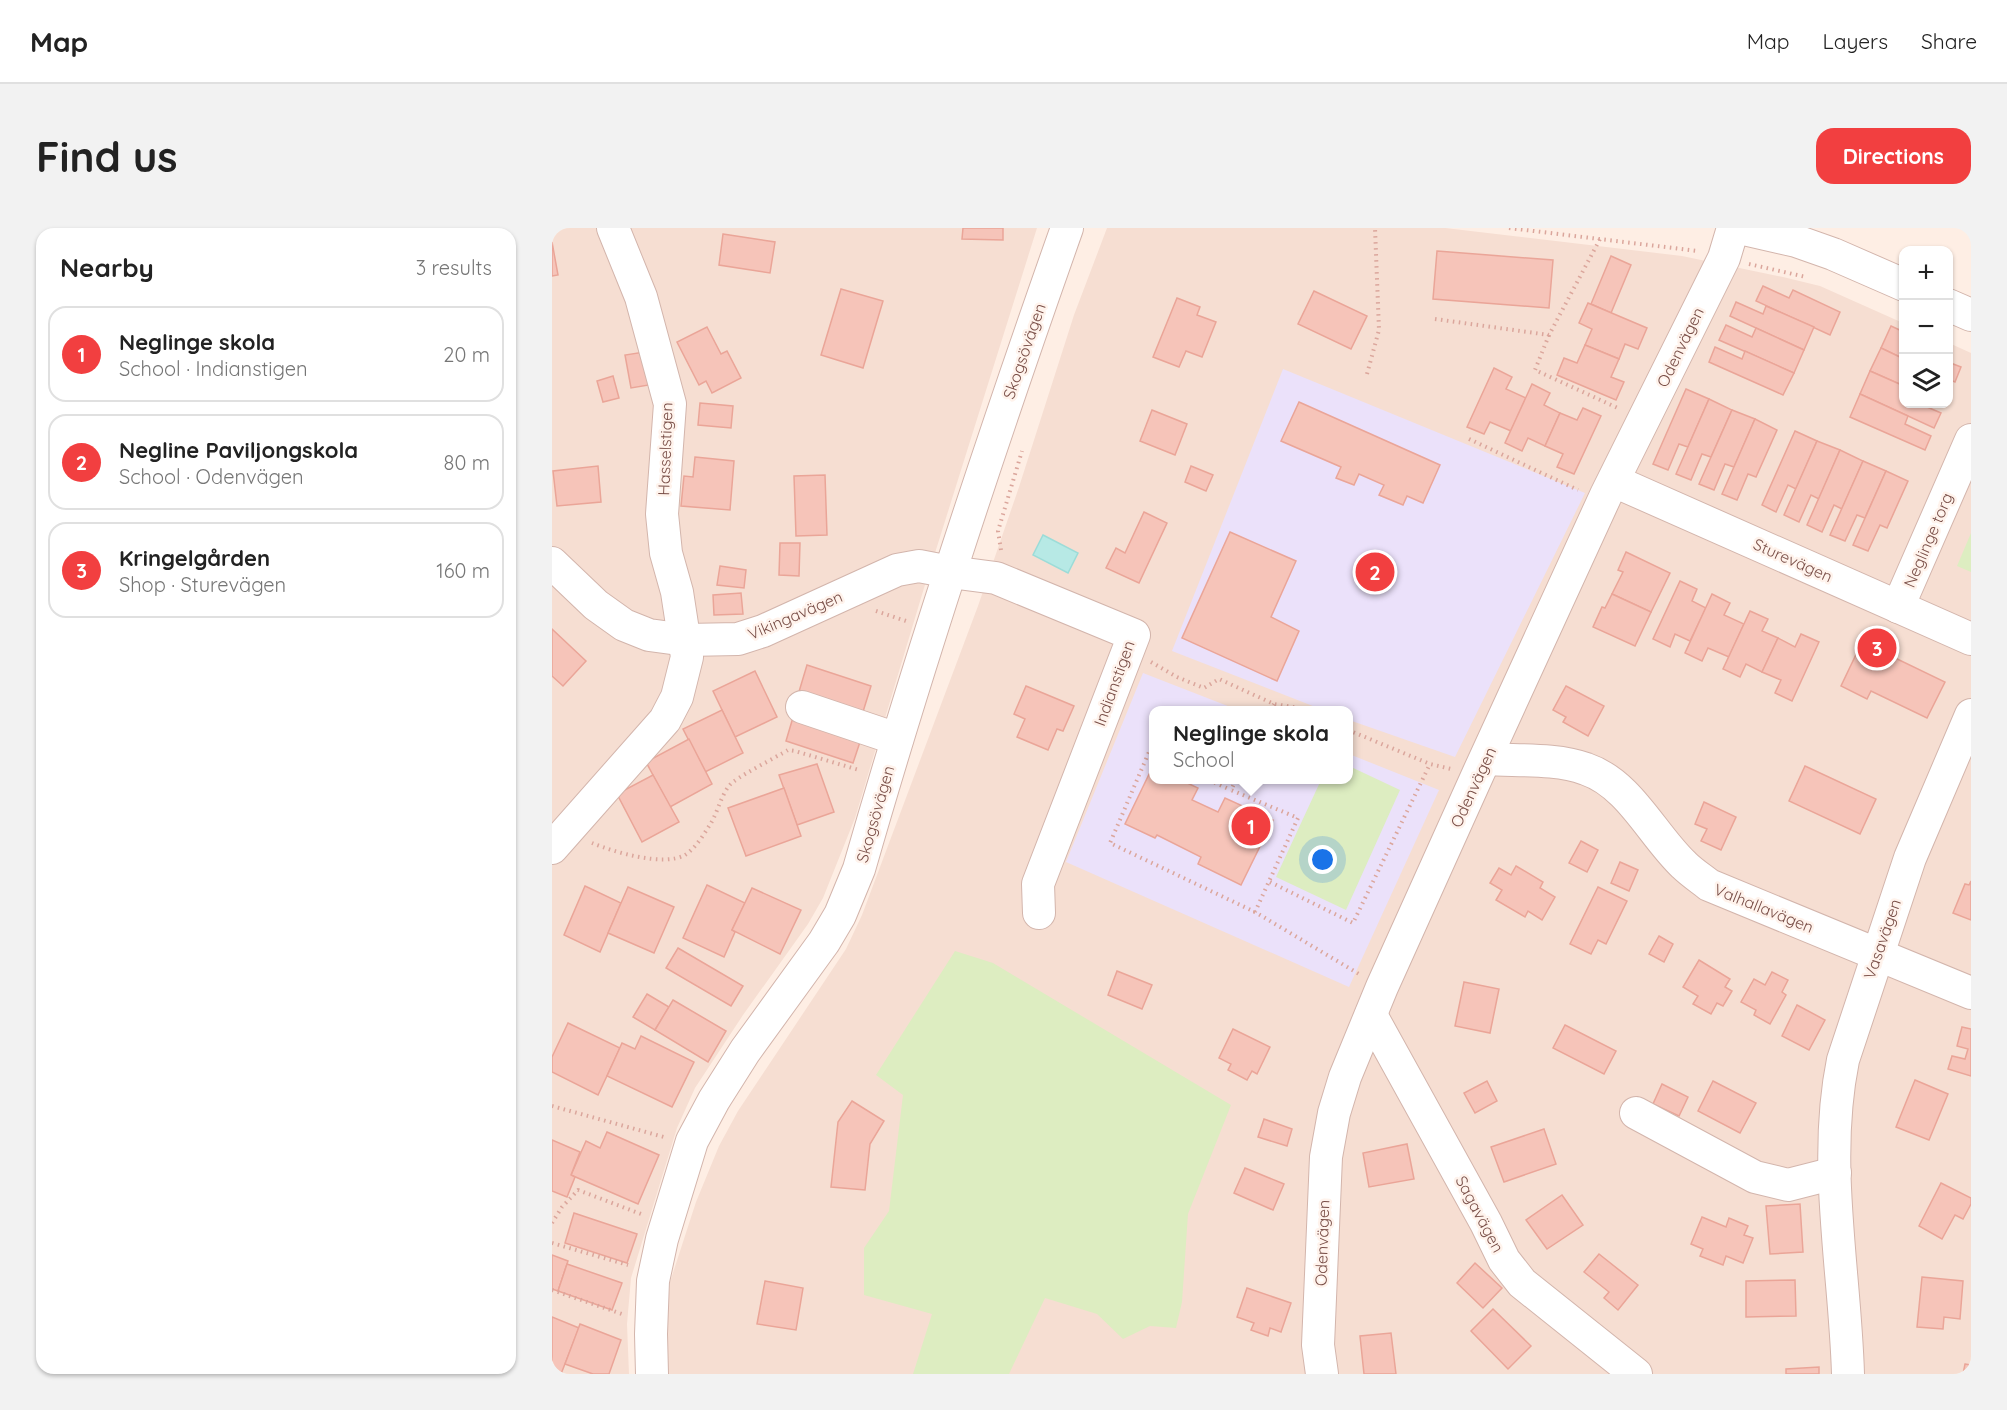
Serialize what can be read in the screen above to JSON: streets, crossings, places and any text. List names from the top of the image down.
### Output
{
  "streets": {
    "street": [
      "Odenvägen",
      "Skogsövägen",
      "Hasselstigen",
      "Neglinge torg",
      "Sturevägen",
      "Vikingavägen",
      "Indianstigen",
      "Valhallavägen",
      "Vasavägen",
      "Sagavägen"
    ]
  },
  "crossings": [
    ["Odenvägen", "Sturevägen"],
    ["Odenvägen", "Valhallavägen"],
    ["Odenvägen", "Sagavägen"],
    ["Skogsövägen", "Vikingavägen"],
    ["Skogsövägen", "Indianstigen"],
    ["Hasselstigen", "Vikingavägen"],
    ["Neglinge torg", "Sturevägen"],
    ["Vikingavägen", "Indianstigen"],
    ["Valhallavägen", "Vasavägen"]
  ],
  "page": {
    "header": "Map",
    "nav": ["Map", "Layers", "Share"],
    "buttons": "Directions",
    "title": "Find us",
    "heading": ["Nearby", "3 results"],
    "map_buttons": ["+", "−"],
    "list": [
      {
        "mark": "1",
        "name": "Neglinge skola",
        "note": "School · Indianstigen",
        "value": "20 m"
      },
      {
        "mark": "2",
        "name": "Negline Paviljongskola",
        "note": "School · Odenvägen",
        "value": "80 m"
      },
      {
        "mark": "3",
        "name": "Kringelgården",
        "note": "Shop · Sturevägen",
        "value": "160 m"
      }
    ],
    "pins": ["2", "3", "1"],
    "popup": ["Neglinge skola", "School"]
  }
}
